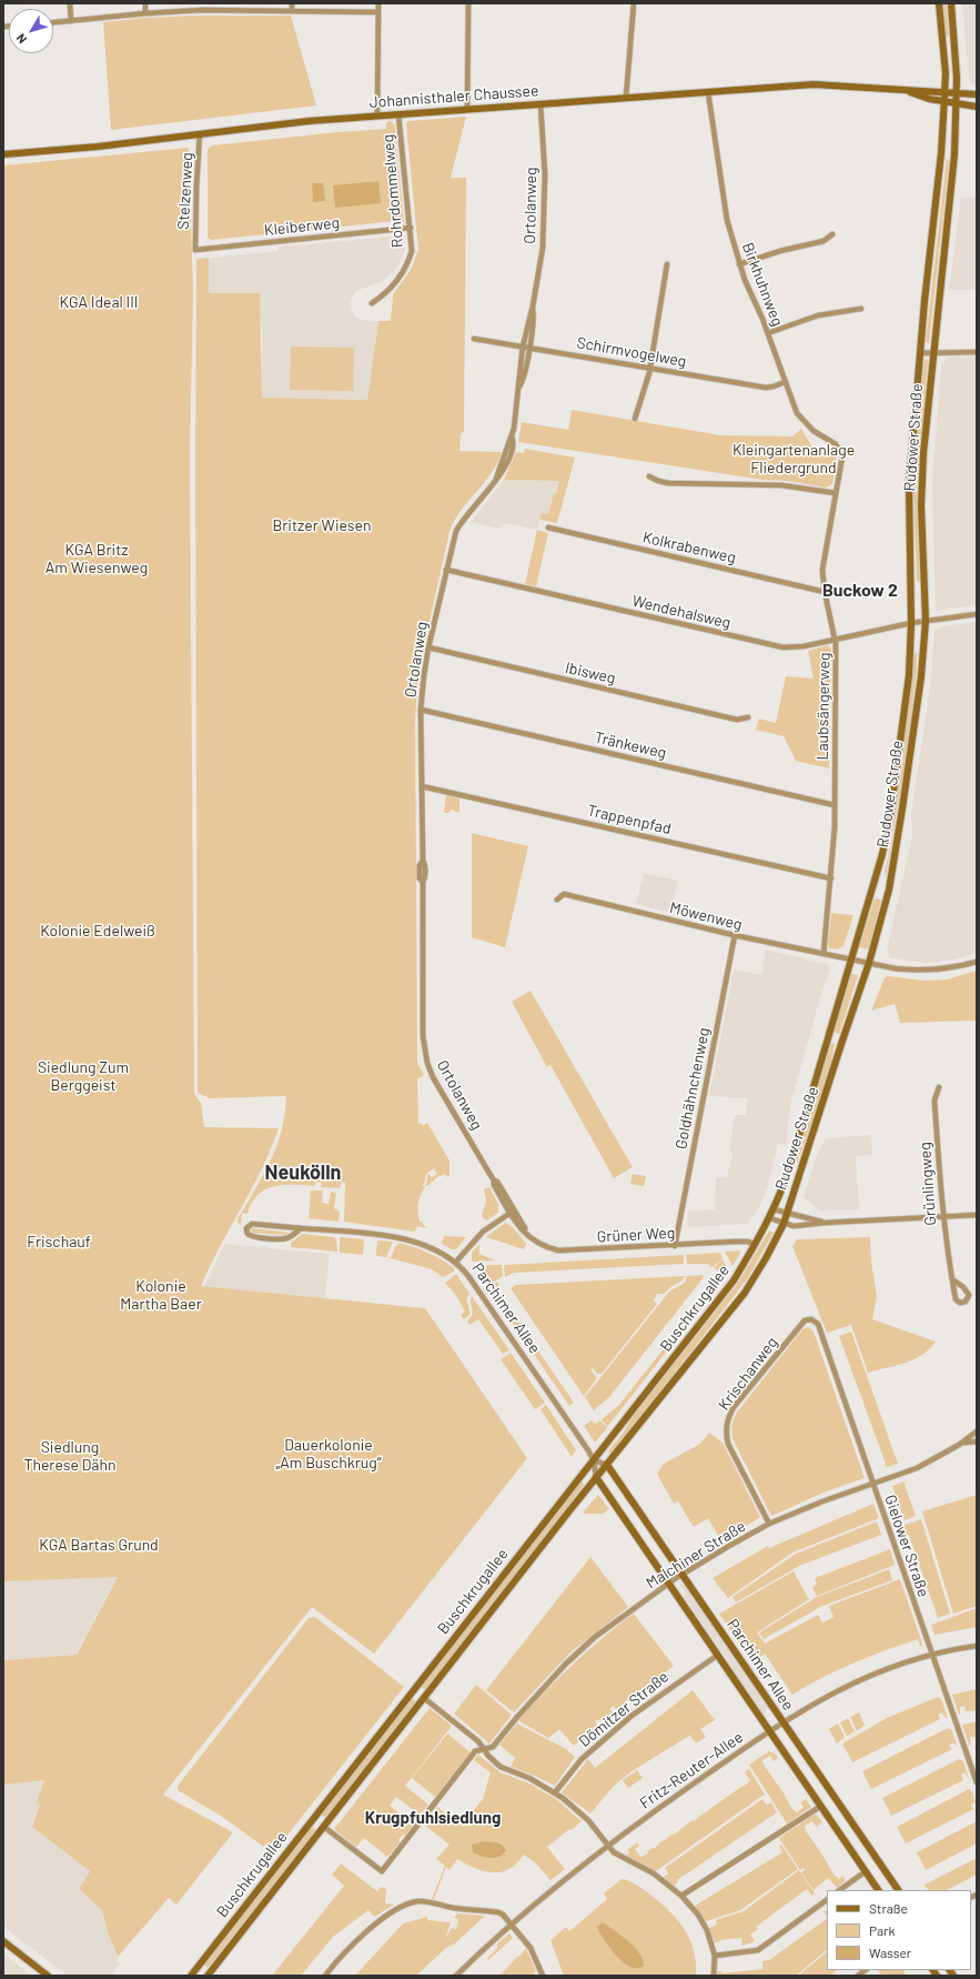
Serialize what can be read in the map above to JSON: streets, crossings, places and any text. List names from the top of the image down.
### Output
{
  "streets": {
    "main road": [
      "Johannisthaler Chaussee",
      "Rudower Straße",
      "Parchimer Allee",
      "Buschkrugallee"
    ],
    "street": [
      "Stelzenweg",
      "Rohrdommelweg",
      "Ortolanweg",
      "Kleiberweg",
      "Birkhuhnweg",
      "Schirmvogelweg",
      "Kolkrabenweg",
      "Wendehalsweg",
      "Ibisweg",
      "Laubsängerweg",
      "Tränkeweg",
      "Trappenpfad",
      "Möwenweg",
      "Goldhähnchenweg",
      "Grünlingweg",
      "Grüner Weg",
      "Krischanweg",
      "Gielower Straße",
      "Malchiner Straße",
      "Dömitzer Straße",
      "Fritz-Reuter-Allee"
    ]
  },
  "crossings": [
    ["Johannisthaler Chaussee", "Stelzenweg"],
    ["Johannisthaler Chaussee", "Rohrdommelweg"],
    ["Johannisthaler Chaussee", "Ortolanweg"],
    ["Johannisthaler Chaussee", "Birkhuhnweg"],
    ["Johannisthaler Chaussee", "Rudower Straße"],
    ["Stelzenweg", "Kleiberweg"],
    ["Rohrdommelweg", "Kleiberweg"],
    ["Ortolanweg", "Schirmvogelweg"],
    ["Ortolanweg", "Wendehalsweg"],
    ["Ortolanweg", "Ibisweg"],
    ["Ortolanweg", "Tränkeweg"],
    ["Ortolanweg", "Trappenpfad"],
    ["Ortolanweg", "Grüner Weg"],
    ["Birkhuhnweg", "Schirmvogelweg"],
    ["Birkhuhnweg", "Laubsängerweg"],
    ["Rudower Straße", "Wendehalsweg"],
    ["Rudower Straße", "Möwenweg"],
    ["Rudower Straße", "Buschkrugallee"],
    ["Kolkrabenweg", "Laubsängerweg"],
    ["Wendehalsweg", "Laubsängerweg"],
    ["Laubsängerweg", "Tränkeweg"],
    ["Laubsängerweg", "Trappenpfad"],
    ["Laubsängerweg", "Möwenweg"],
    ["Möwenweg", "Goldhähnchenweg"],
    ["Goldhähnchenweg", "Grüner Weg"],
    ["Grüner Weg", "Buschkrugallee"],
    ["Parchimer Allee", "Buschkrugallee"],
    ["Parchimer Allee", "Malchiner Straße"],
    ["Parchimer Allee", "Dömitzer Straße"],
    ["Parchimer Allee", "Fritz-Reuter-Allee"],
    ["Buschkrugallee", "Malchiner Straße"],
    ["Krischanweg", "Gielower Straße"],
    ["Krischanweg", "Malchiner Straße"],
    ["Gielower Straße", "Malchiner Straße"],
    ["Gielower Straße", "Fritz-Reuter-Allee"]
  ],
  "districts": ["Buckow 2", "Neukölln", "Krugpfuhlsiedlung"],
  "parks": [
    "KGA Ideal III",
    "Kleingartenanlage Fliedergrund",
    "Britzer Wiesen",
    "KGA Britz Am Wiesenweg",
    "Kolonie Edelweiß",
    "Siedlung Zum Berggeist",
    "Frischauf",
    "Kolonie Martha Baer",
    "Dauerkolonie „Am Buschkrug“",
    "Siedlung Therese Dähn",
    "KGA Bartas Grund"
  ],
  "legend": ["Straße", "Park", "Wasser"],
  "north": "bottom left"
}
